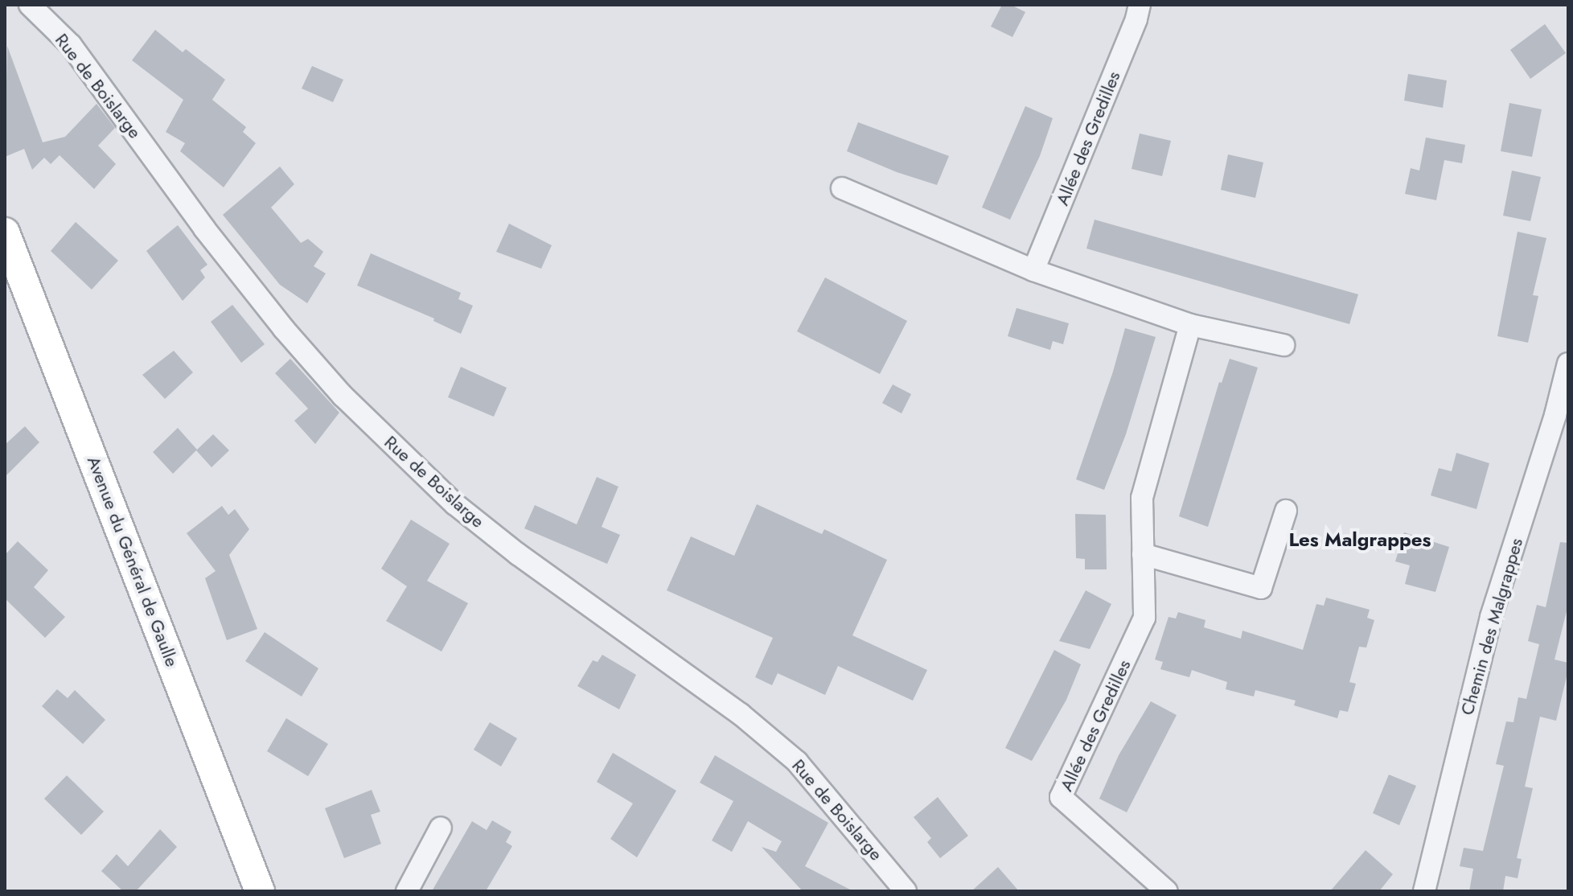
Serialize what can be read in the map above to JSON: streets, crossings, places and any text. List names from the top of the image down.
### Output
{
  "streets": {
    "main road": ["Avenue du Général de Gaulle"],
    "street": ["Rue de Boislarge", "Allée des Gredilles", "Chemin des Malgrappes"]
  },
  "districts": ["Les Malgrappes"]
}
